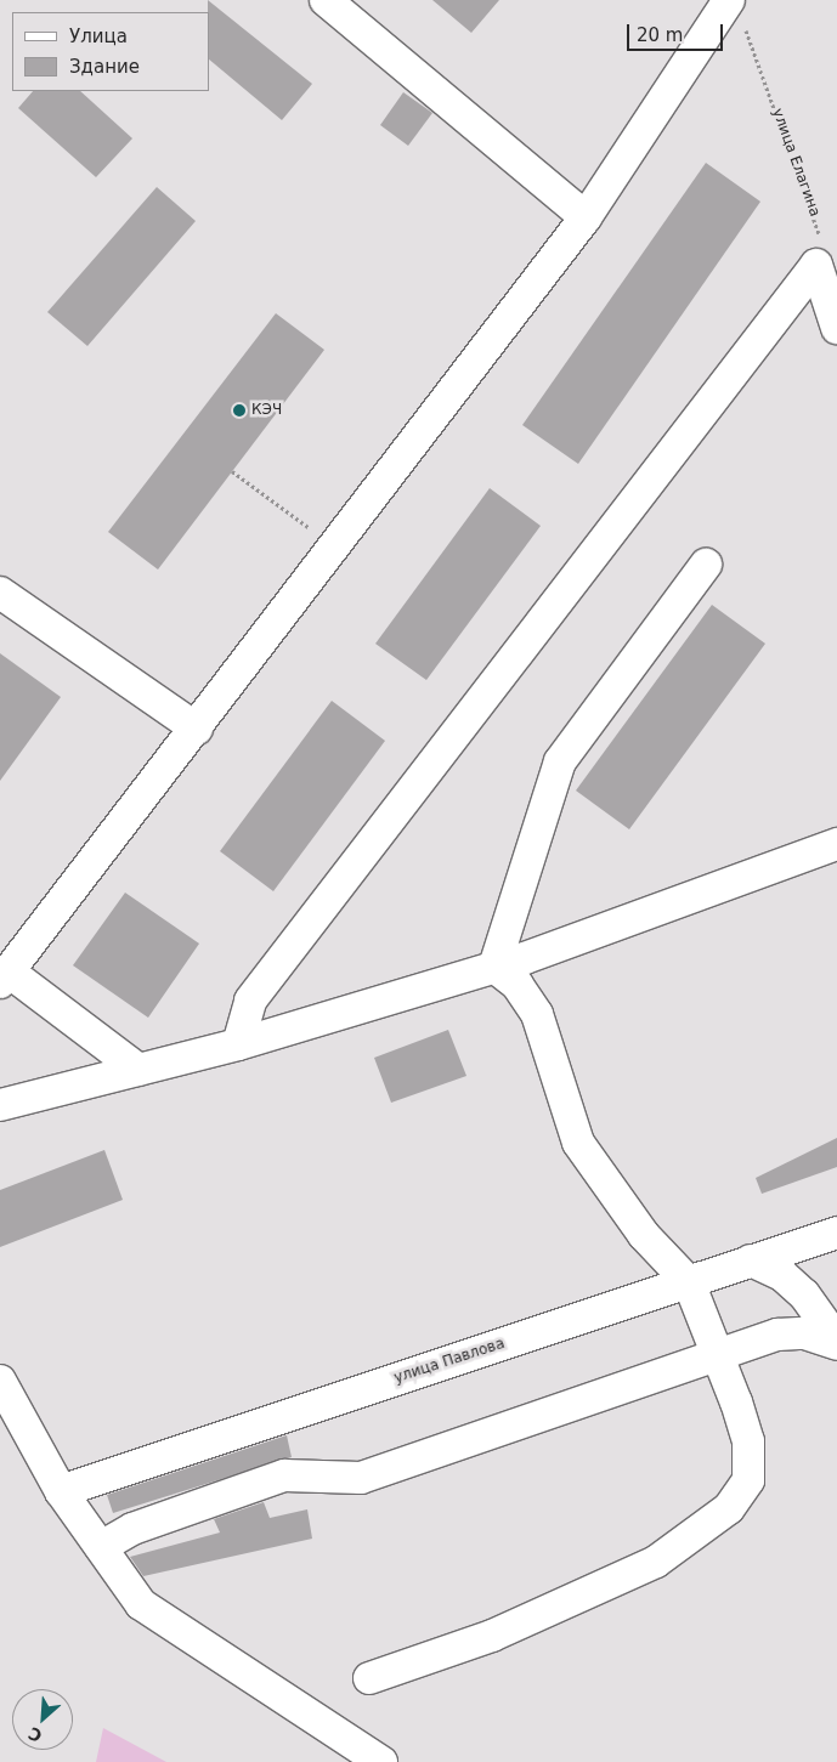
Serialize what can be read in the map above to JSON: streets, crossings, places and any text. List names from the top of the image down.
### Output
{
  "streets": {
    "street": ["улица Павлова"],
    "path": ["улица Елагина"]
  },
  "places": ["КЭЧ"],
  "legend": ["Улица", "Здание"],
  "scale_bar": "20 m",
  "north": "bottom left"
}
